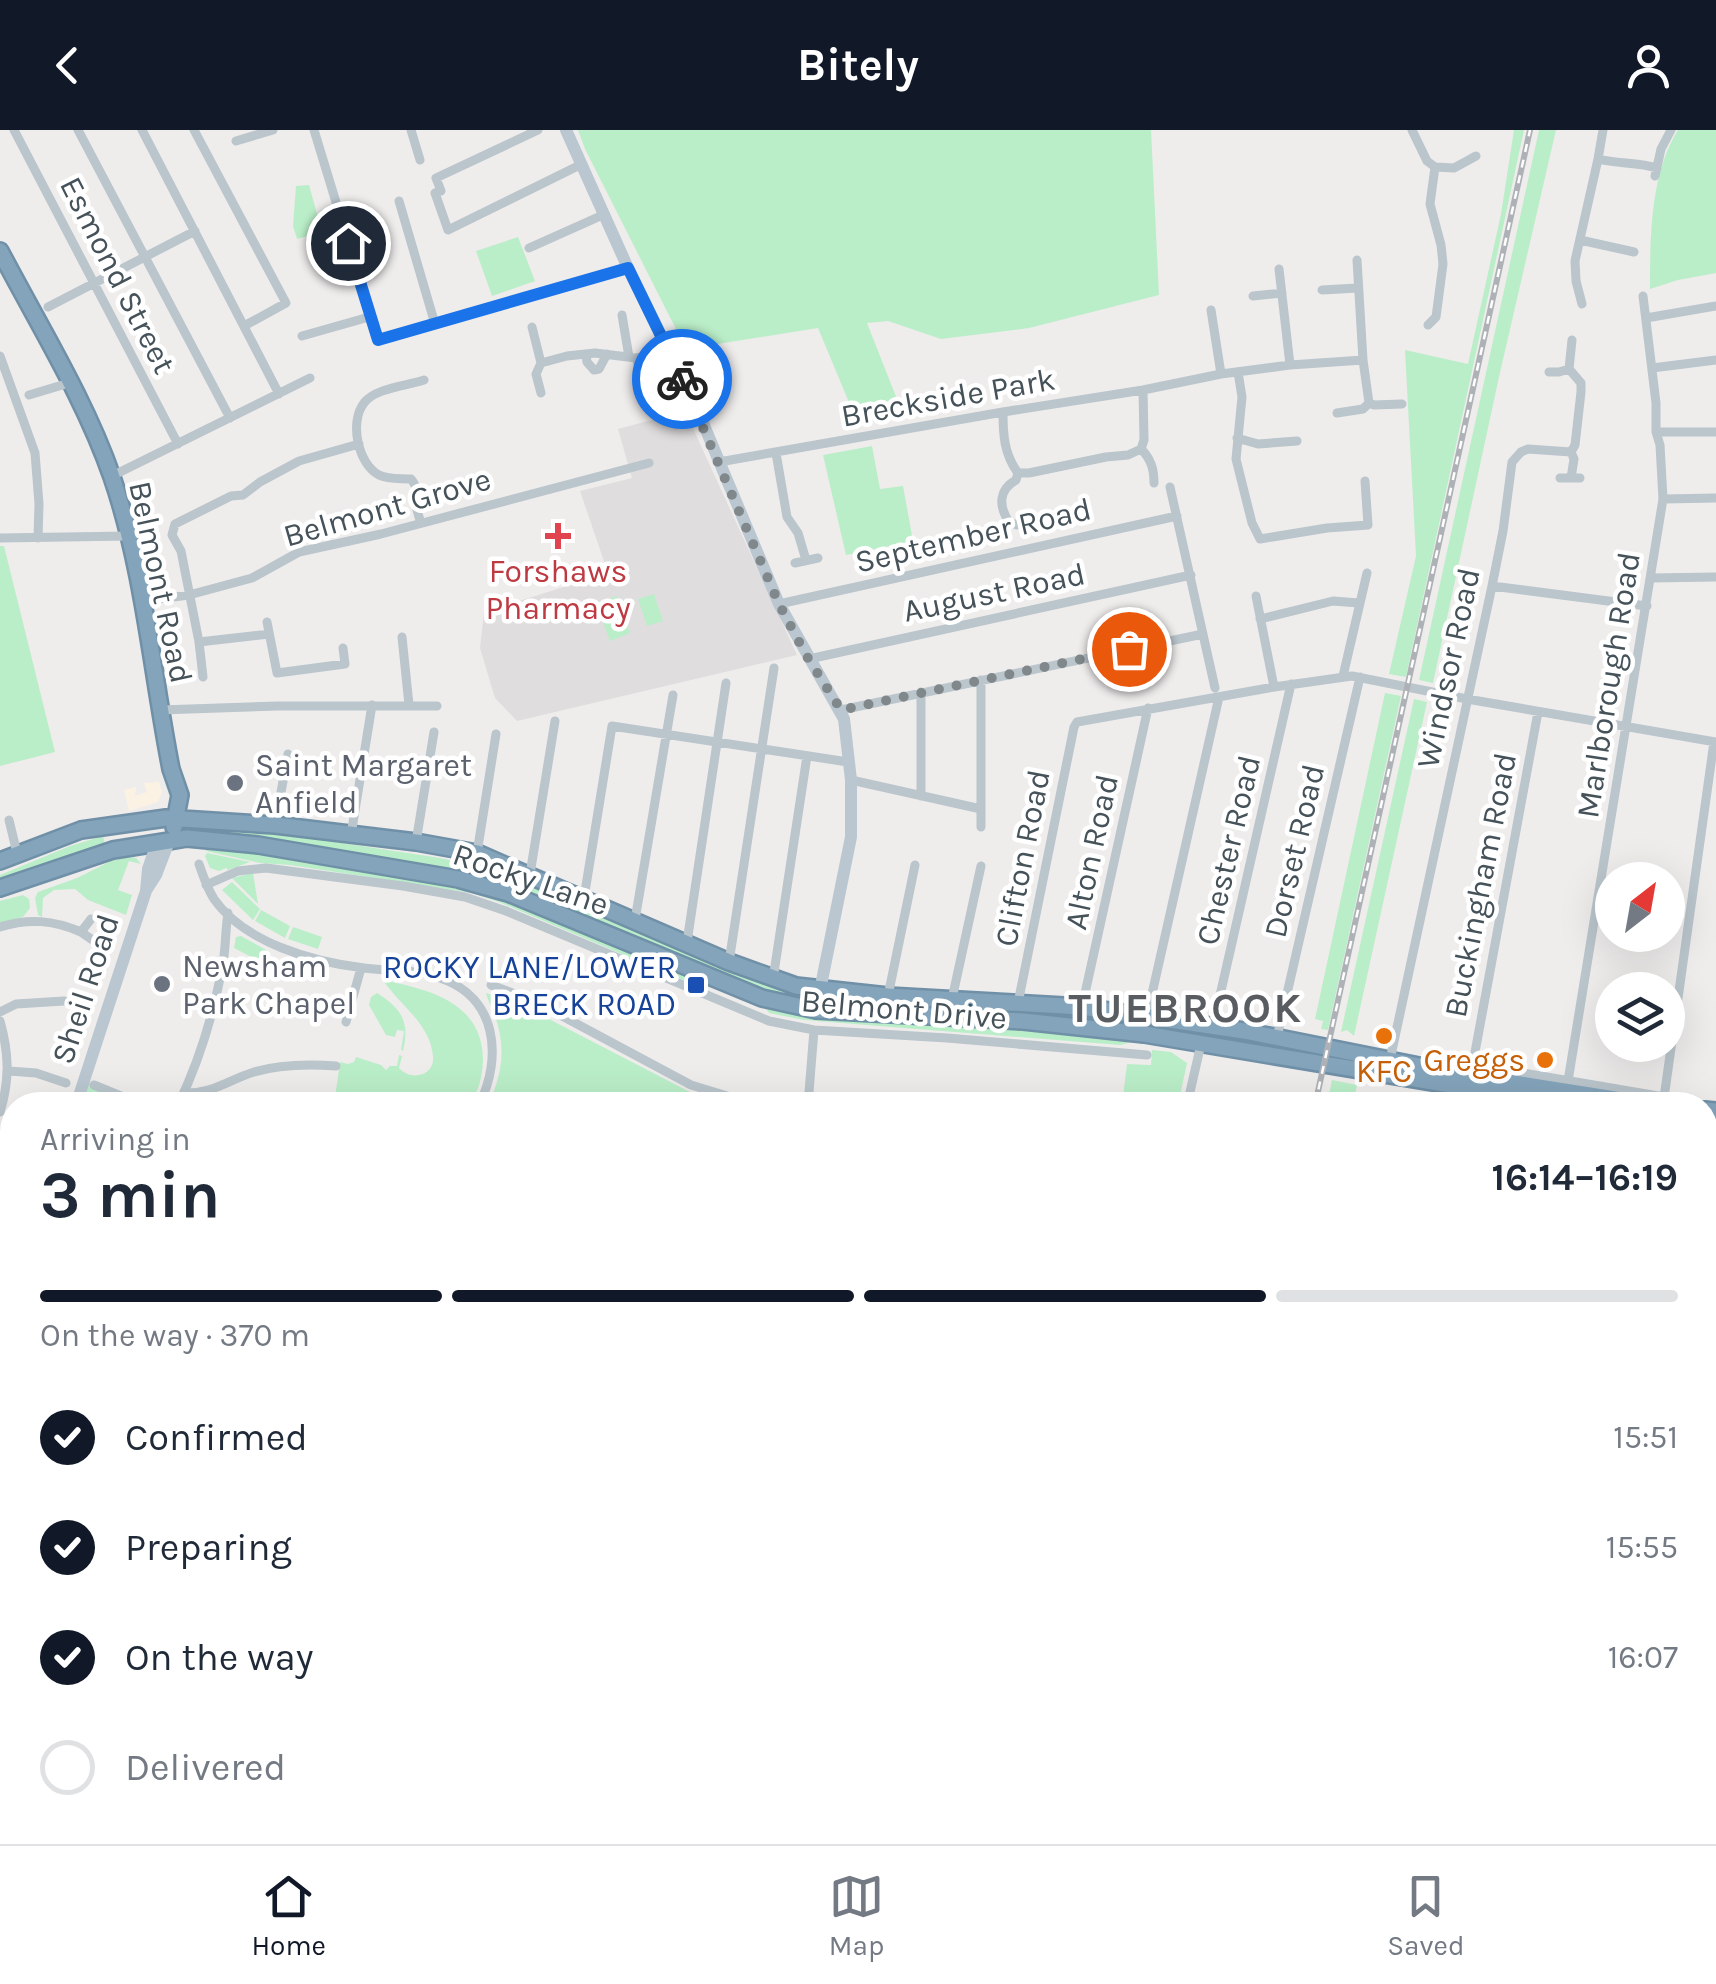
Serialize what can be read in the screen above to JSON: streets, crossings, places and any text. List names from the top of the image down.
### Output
{
  "streets": {
    "highway": ["Belmont Road", "Rocky Lane"],
    "street": [
      "Esmond Street",
      "Breckside Park",
      "Belmont Grove",
      "September Road",
      "August Road",
      "Windsor Road",
      "Marlborough Road",
      "Chester Road",
      "Dorset Road",
      "Alton Road",
      "Clifton Road",
      "Buckingham Road",
      "Sheil Road",
      "Belmont Drive"
    ]
  },
  "crossings": [
    ["Belmont Grove", "Belmont Road"],
    ["Belmont Road", "Rocky Lane"],
    ["Belmont Road", "Sheil Road"],
    ["Windsor Road", "Rocky Lane"],
    ["Chester Road", "Rocky Lane"],
    ["Dorset Road", "Rocky Lane"],
    ["Alton Road", "Clifton Road"],
    ["Alton Road", "Rocky Lane"],
    ["Clifton Road", "Rocky Lane"],
    ["Rocky Lane", "Buckingham Road"],
    ["Rocky Lane", "Sheil Road"]
  ],
  "districts": ["TUEBROOK"],
  "places": {
    "health": ["Forshaws Pharmacy"],
    "other": [
      "Saint Margaret Anfield",
      "Newsham Park Chapel",
      "KFC",
      "Greggs"
    ],
    "transit": ["ROCKY LANE/LOWER BRECK ROAD"]
  },
  "north": "top right",
  "page": {
    "header": "Bitely",
    "heading": ["3 min", "Arriving in", "16:14–16:19"],
    "bar": "On the way · 370 m",
    "list": [
      ["Confirmed", "15:51"],
      ["Preparing", "15:55"],
      ["On the way", "16:07"],
      "Delivered"
    ],
    "tabs": ["Home", "Map", "Saved"]
  }
}
